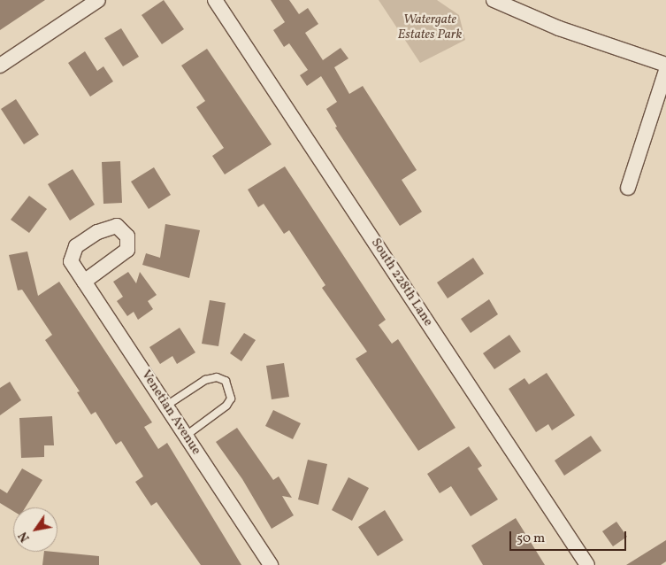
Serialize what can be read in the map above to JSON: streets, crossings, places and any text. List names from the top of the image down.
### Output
{
  "streets": {
    "street": ["South 228th Lane", "Venetian Avenue"]
  },
  "parks": ["Watergate Estates Park"],
  "scale_bar": "50 m",
  "north": "bottom left"
}
